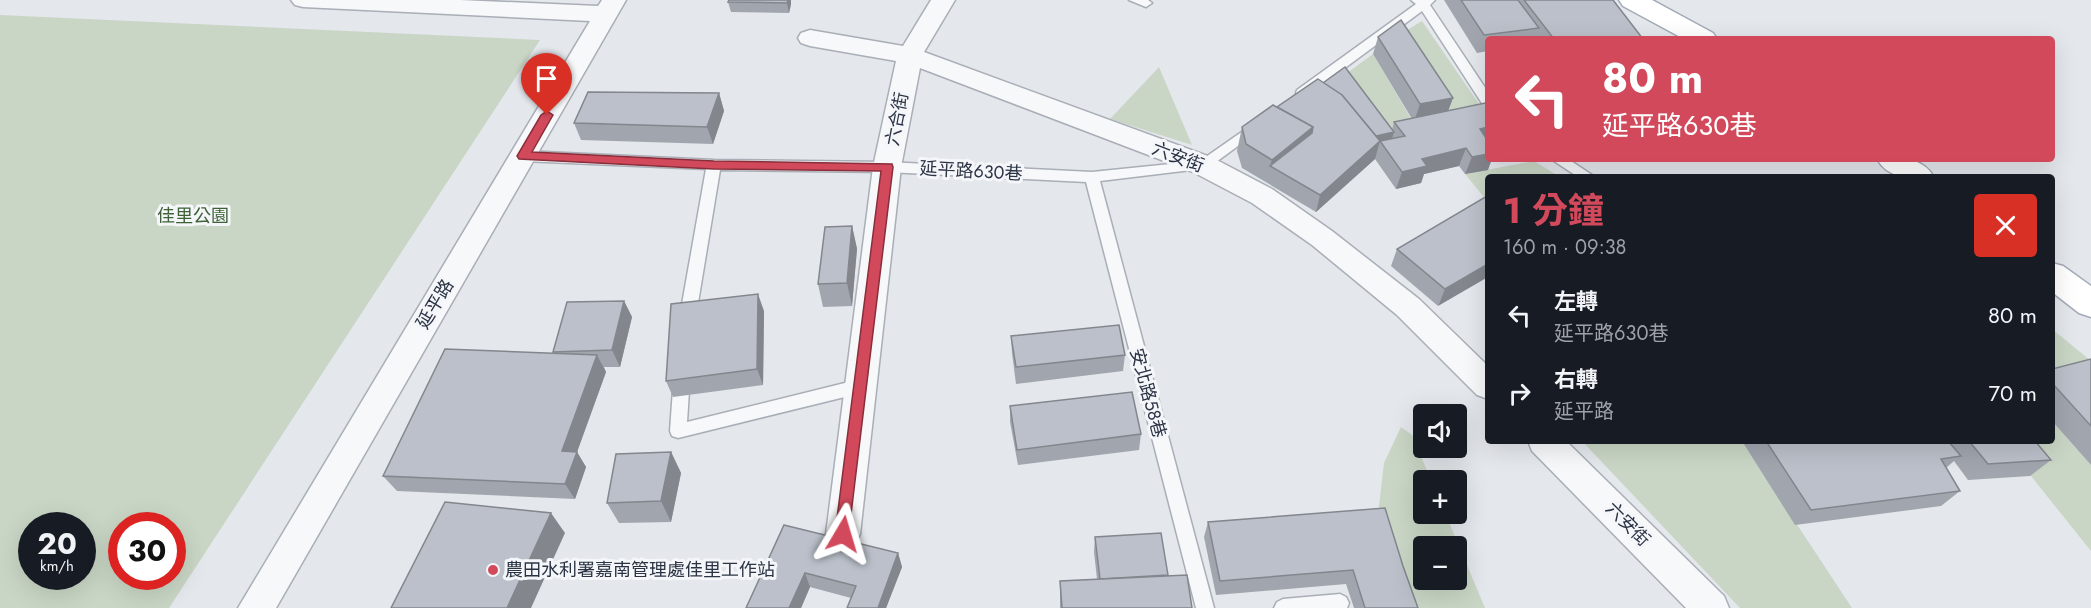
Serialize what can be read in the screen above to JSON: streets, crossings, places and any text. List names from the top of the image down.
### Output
{
  "streets": {
    "street": ["六合街", "六安街", "延平路"],
    "lane": ["延平路630巷", "安北路58巷"]
  },
  "crossings": [
    ["六合街", "六安街"],
    ["六合街", "延平路630巷"],
    ["六安街", "延平路630巷"],
    ["延平路630巷", "延平路"],
    ["延平路630巷", "安北路58巷"]
  ],
  "parks": ["佳里公園"],
  "places": ["農田水利署嘉南管理處佳里工作站"],
  "page": {
    "turn": ["80 m", "延平路630巷"],
    "heading": ["1 分鐘", "160 m · 09:38"],
    "list": [
      {
        "name": "左轉",
        "note": "延平路630巷",
        "value": "80 m"
      },
      {
        "name": "右轉",
        "note": "延平路",
        "value": "70 m"
      }
    ],
    "map_buttons": ["+", "−"],
    "speed": "20 km/h",
    "limit": "30"
  }
}
